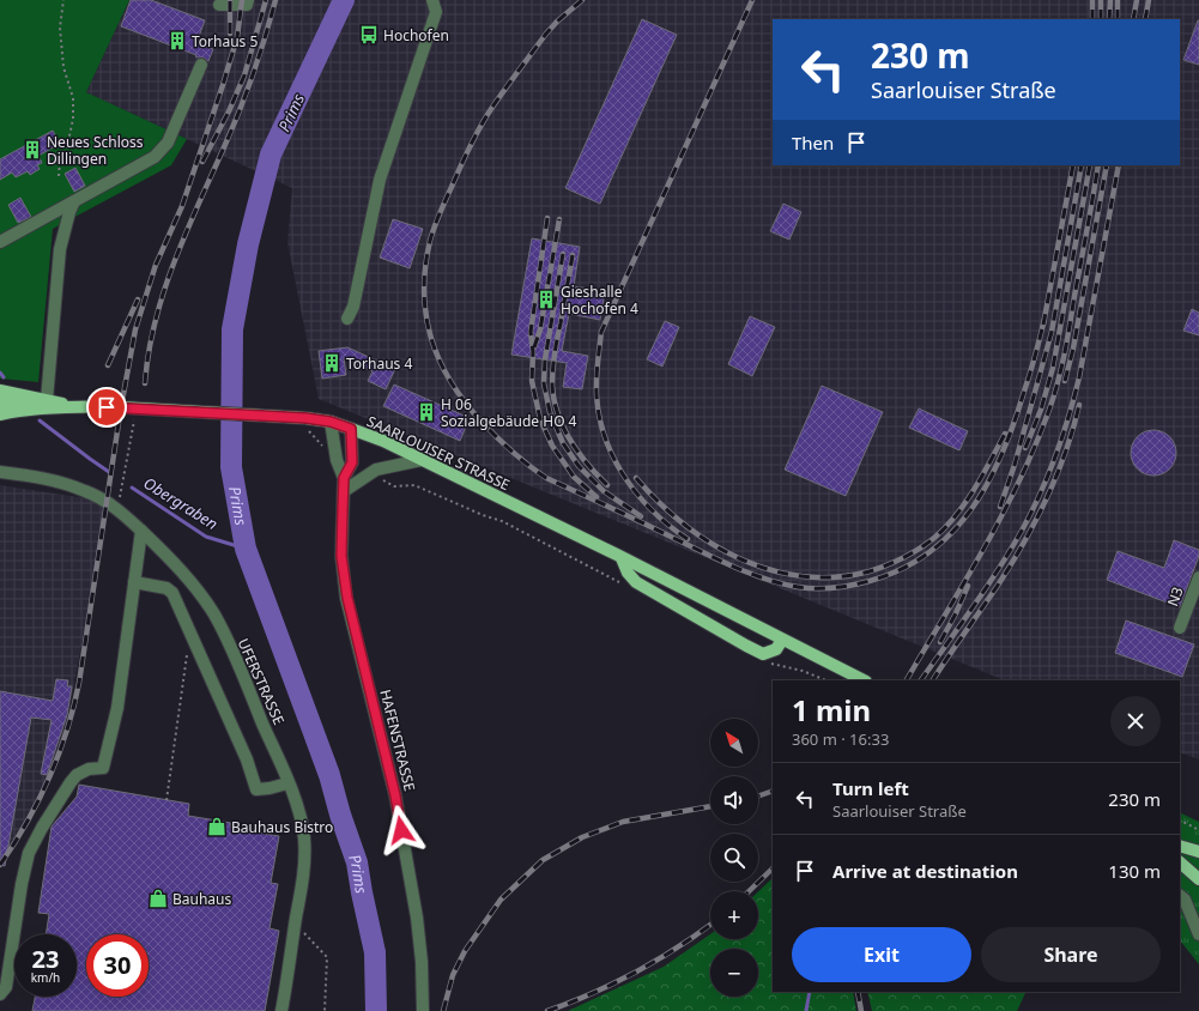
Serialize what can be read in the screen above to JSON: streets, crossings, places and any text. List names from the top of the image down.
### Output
{
  "streets": {
    "main road": ["SAARLOUISER STRASSE"],
    "street": ["N3", "UFERSTRASSE", "HAFENSTRASSE"]
  },
  "crossings": [
    ["SAARLOUISER STRASSE", "HAFENSTRASSE"]
  ],
  "water": ["Prims", "Obergraben"],
  "places": {
    "bus stop": ["Hochofen"],
    "building": [
      "Torhaus 5",
      "Neues Schloss Dillingen",
      "Gieshalle Hochofen 4",
      "Torhaus 4",
      "H 06 Sozialgebäude HO 4"
    ],
    "shop": ["Bauhaus Bistro", "Bauhaus"]
  },
  "north": "top left",
  "page": {
    "turn": ["230 m", "Saarlouiser Straße"],
    "then": "Then",
    "heading": ["1 min", "360 m · 16:33"],
    "map_buttons": ["+", "−"],
    "list": [
      {
        "name": "Turn left",
        "note": "Saarlouiser Straße",
        "value": "230 m"
      },
      {
        "name": "Arrive at destination",
        "value": "130 m"
      }
    ],
    "buttons": ["Exit", "Share"],
    "speed": "23 km/h",
    "limit": "30"
  }
}
